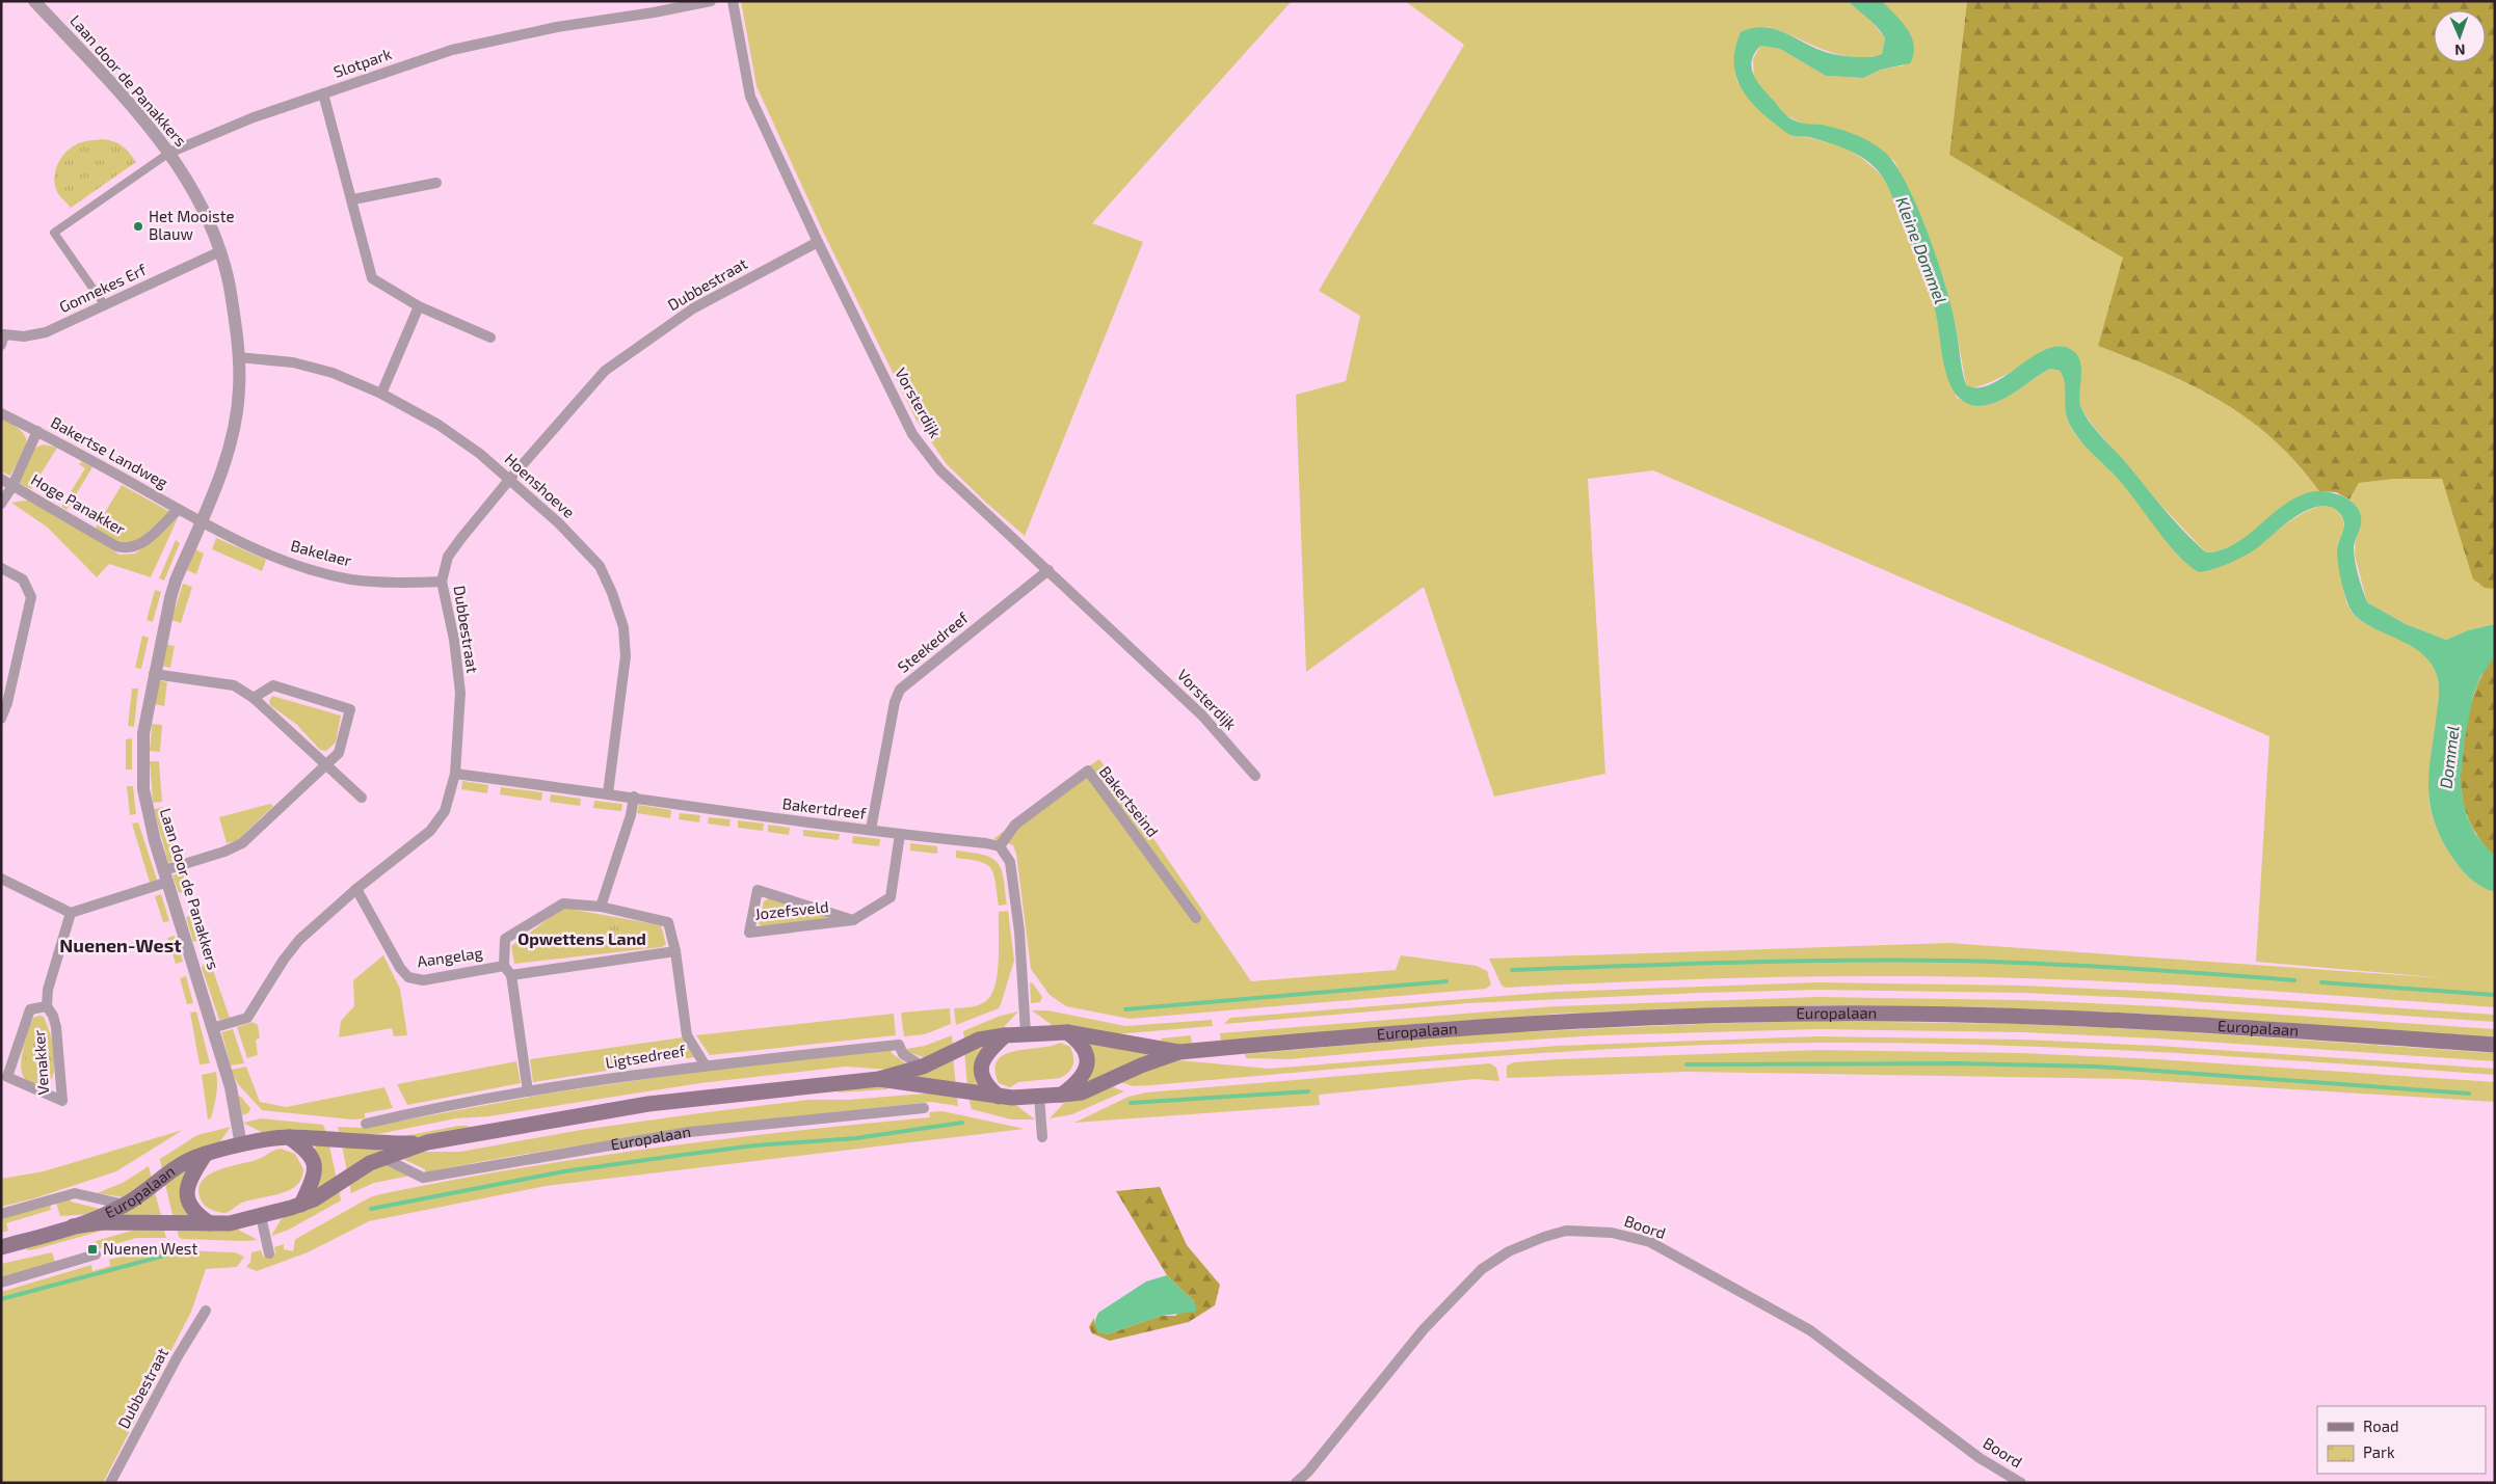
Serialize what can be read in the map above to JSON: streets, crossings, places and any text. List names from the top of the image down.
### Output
{
  "streets": {
    "main road": ["Europalaan"],
    "street": [
      "Slotpark",
      "Laan door de Panakkers",
      "Dubbestraat",
      "Gonnekes Erf",
      "Vorsterdijk",
      "Bakertse Landweg",
      "Hoenshoeve",
      "Hoge Panakker",
      "Bakelaer",
      "Steekedreef",
      "Bakertseind",
      "Bakertdreef",
      "Jozefsveld",
      "Aangelag",
      "Ligtsedreef",
      "Venakker",
      "Boord"
    ]
  },
  "crossings": [
    ["Slotpark", "Laan door de Panakkers"],
    ["Slotpark", "Gonnekes Erf"],
    ["Laan door de Panakkers", "Dubbestraat"],
    ["Laan door de Panakkers", "Gonnekes Erf"],
    ["Laan door de Panakkers", "Bakertse Landweg"],
    ["Laan door de Panakkers", "Hoenshoeve"],
    ["Laan door de Panakkers", "Bakelaer"],
    ["Laan door de Panakkers", "Europalaan"],
    ["Dubbestraat", "Vorsterdijk"],
    ["Dubbestraat", "Hoenshoeve"],
    ["Dubbestraat", "Bakelaer"],
    ["Dubbestraat", "Bakertdreef"],
    ["Dubbestraat", "Aangelag"],
    ["Vorsterdijk", "Steekedreef"],
    ["Bakertse Landweg", "Hoge Panakker"],
    ["Bakertse Landweg", "Bakelaer"],
    ["Hoenshoeve", "Bakertdreef"],
    ["Steekedreef", "Bakertdreef"],
    ["Bakertseind", "Bakertdreef"],
    ["Bakertdreef", "Jozefsveld"],
    ["Aangelag", "Ligtsedreef"],
    ["Europalaan", "Ligtsedreef"]
  ],
  "districts": ["Opwettens Land", "Nuenen-West"],
  "water": ["Kleine Dommel", "Dommel"],
  "places": {
    "other": ["Het Mooiste Blauw"],
    "transit": ["Nuenen West"]
  },
  "legend": ["Road", "Park"],
  "north": "bottom"
}
